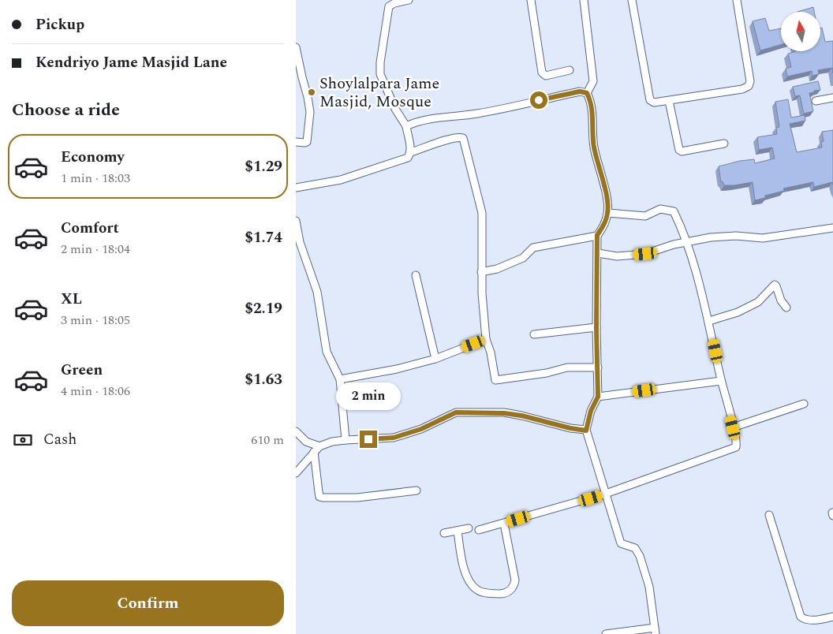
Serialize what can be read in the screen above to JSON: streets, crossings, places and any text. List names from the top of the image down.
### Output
{
  "places": ["Shoylalpara Jame Masjid, Mosque"],
  "north": "top",
  "page": {
    "banner": ["Pickup", "Kendriyo Jame Masjid Lane"],
    "heading": "Choose a ride",
    "list": [
      {
        "name": "Economy",
        "note": "1 min · 18:03",
        "value": "$1.29"
      },
      {
        "name": "Comfort",
        "note": "2 min · 18:04",
        "value": "$1.74"
      },
      {
        "name": "XL",
        "note": "3 min · 18:05",
        "value": "$2.19"
      },
      {
        "name": "Green",
        "note": "4 min · 18:06",
        "value": "$1.63"
      }
    ],
    "bubble": "2 min",
    "pay": ["Cash", "610 m"],
    "buttons": "Confirm"
  }
}
